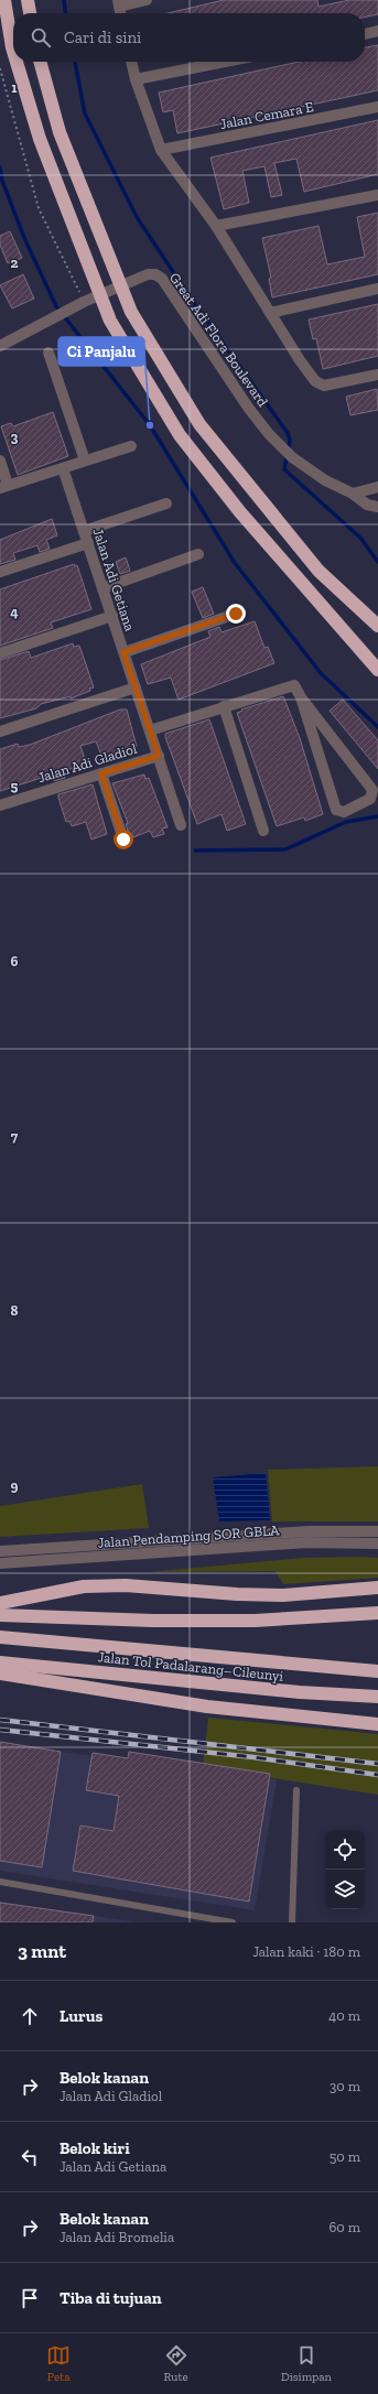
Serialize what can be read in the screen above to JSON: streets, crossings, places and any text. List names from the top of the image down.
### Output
{
  "streets": {
    "highway": ["Jalan Tol Padalarang–Cileunyi"],
    "street": [
      "Jalan Cemara E",
      "Great Adi Flora Boulevard",
      "Jalan Adi Getiana",
      "Jalan Adi Gladiol",
      "Jalan Pendamping SOR GBLA"
    ]
  },
  "crossings": [
    ["Jalan Adi Getiana", "Jalan Adi Gladiol"]
  ],
  "places": ["Ci Panjalu"],
  "page": {
    "search": "Cari di sini",
    "heading": ["3 mnt", "Jalan kaki · 180 m"],
    "list": [
      ["Lurus", "40 m"],
      ["Belok kanan", "Jalan Adi Gladiol", "30 m"],
      ["Belok kiri", "Jalan Adi Getiana", "50 m"],
      ["Belok kanan", "Jalan Adi Bromelia", "60 m"],
      "Tiba di tujuan"
    ],
    "nav": ["Peta", "Rute", "Disimpan"]
  },
  "grid": {
    "rows": [
      "1",
      "2",
      "3",
      "4",
      "5",
      "6",
      "7",
      "8",
      "9"
    ]
  }
}
